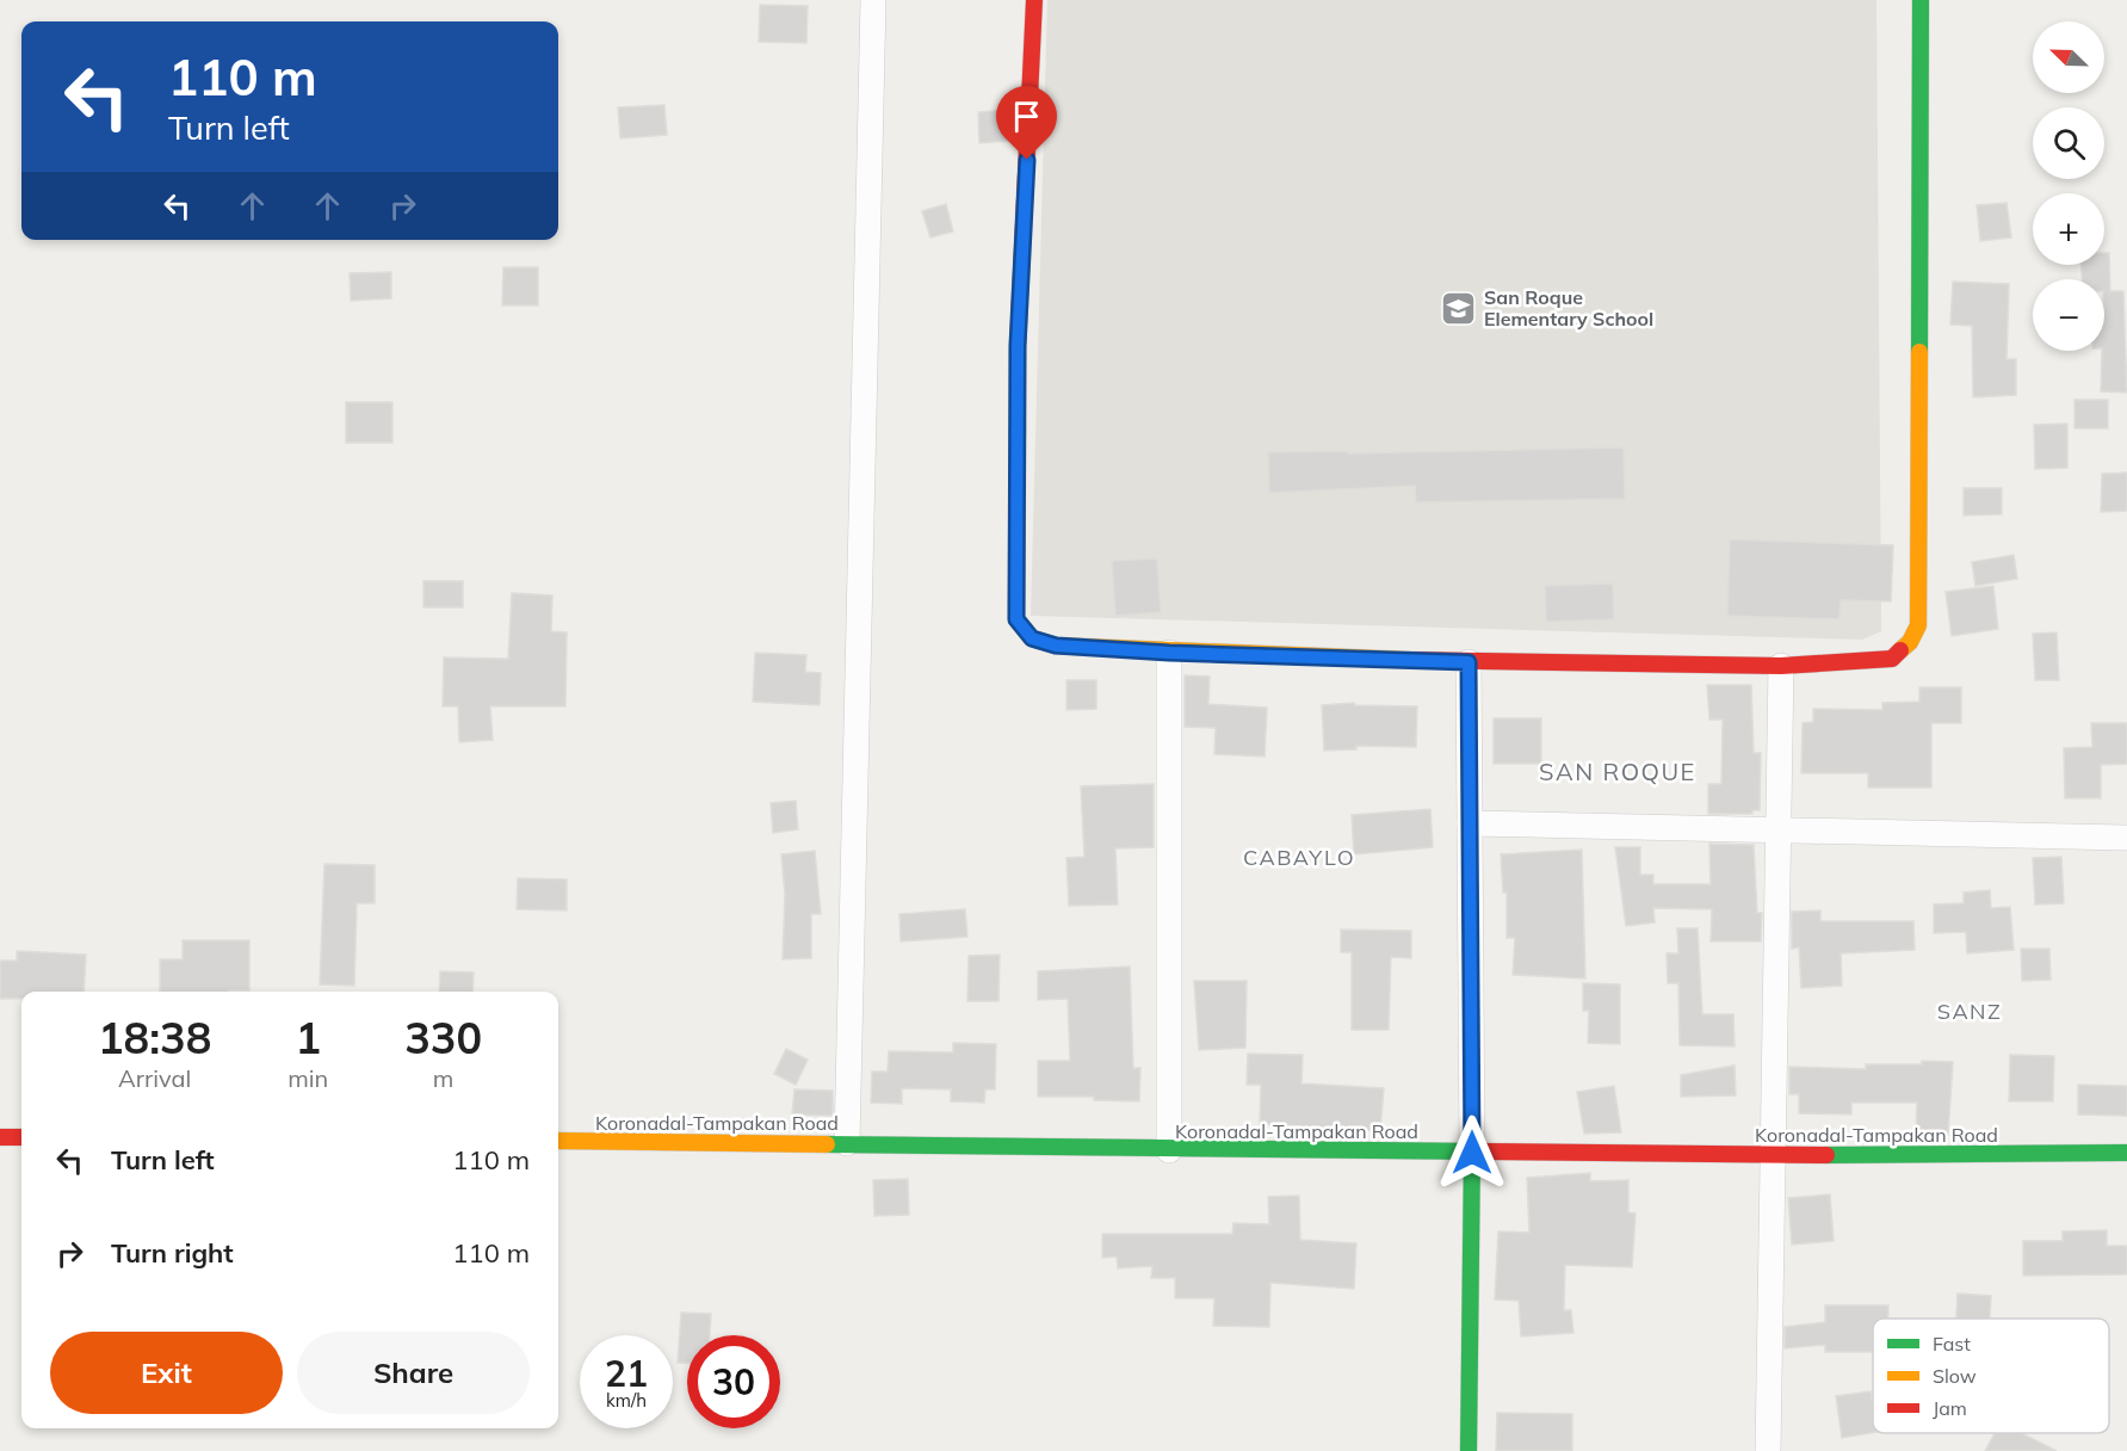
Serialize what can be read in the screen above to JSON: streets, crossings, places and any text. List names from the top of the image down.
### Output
{
  "streets": {
    "street": ["Koronadal-Tampakan Road"]
  },
  "districts": ["SAN ROQUE", "CABAYLO", "SANZ"],
  "places": {
    "school or university": ["San Roque Elementary School"]
  },
  "legend": ["Fast", "Slow", "Jam"],
  "north": "top left",
  "page": {
    "map_buttons": ["+", "−"],
    "turn": ["110 m", "Turn left"],
    "eta": [
      "18:38",
      "Arrival",
      "1",
      "min",
      "330",
      "m"
    ],
    "list": [
      {
        "name": "Turn left",
        "value": "110 m"
      },
      {
        "name": "Turn right",
        "value": "110 m"
      }
    ],
    "buttons": ["Exit", "Share"],
    "speed": "21 km/h",
    "limit": "30"
  }
}
